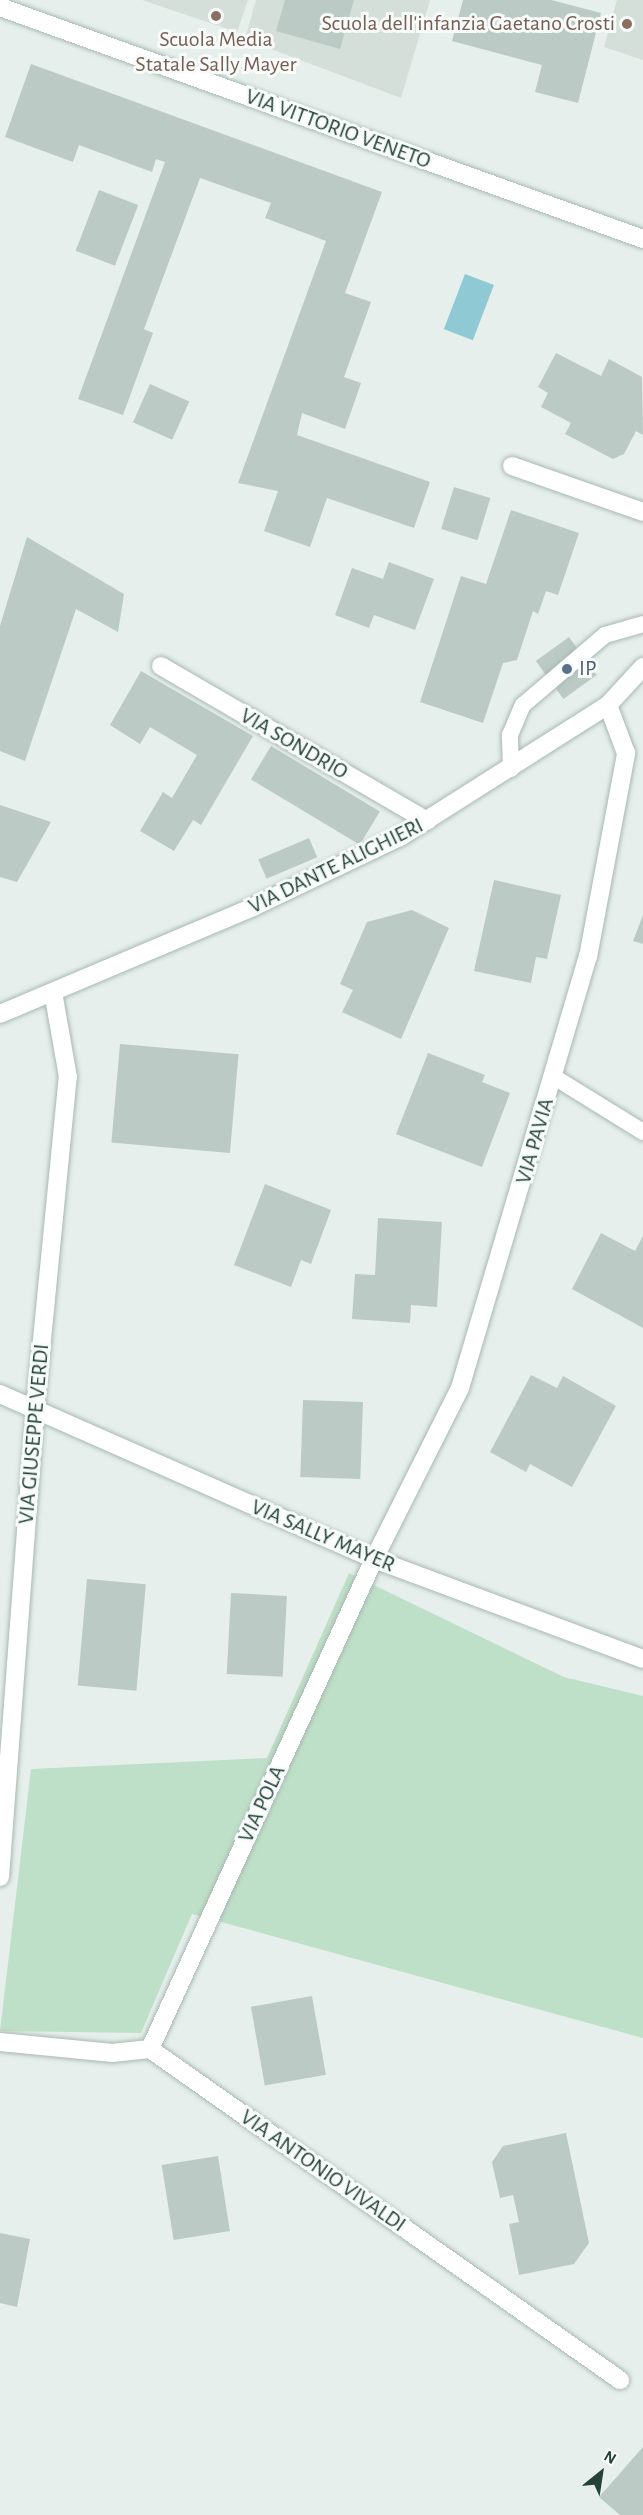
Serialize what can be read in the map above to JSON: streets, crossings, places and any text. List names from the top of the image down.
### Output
{
  "streets": {
    "street": [
      "VIA VITTORIO VENETO",
      "VIA SONDRIO",
      "VIA DANTE ALIGHIERI",
      "VIA PAVIA",
      "VIA GIUSEPPE VERDI",
      "VIA SALLY MAYER",
      "VIA POLA",
      "VIA ANTONIO VIVALDI"
    ]
  },
  "crossings": [
    ["VIA SONDRIO", "VIA DANTE ALIGHIERI"],
    ["VIA DANTE ALIGHIERI", "VIA PAVIA"],
    ["VIA DANTE ALIGHIERI", "VIA GIUSEPPE VERDI"],
    ["VIA PAVIA", "VIA SALLY MAYER"],
    ["VIA PAVIA", "VIA POLA"],
    ["VIA GIUSEPPE VERDI", "VIA SALLY MAYER"],
    ["VIA SALLY MAYER", "VIA POLA"],
    ["VIA POLA", "VIA ANTONIO VIVALDI"]
  ],
  "places": ["Scuola Media Statale Sally Mayer", "Scuola dell'infanzia Gaetano Crosti", "IP"],
  "north": "top right"
}
